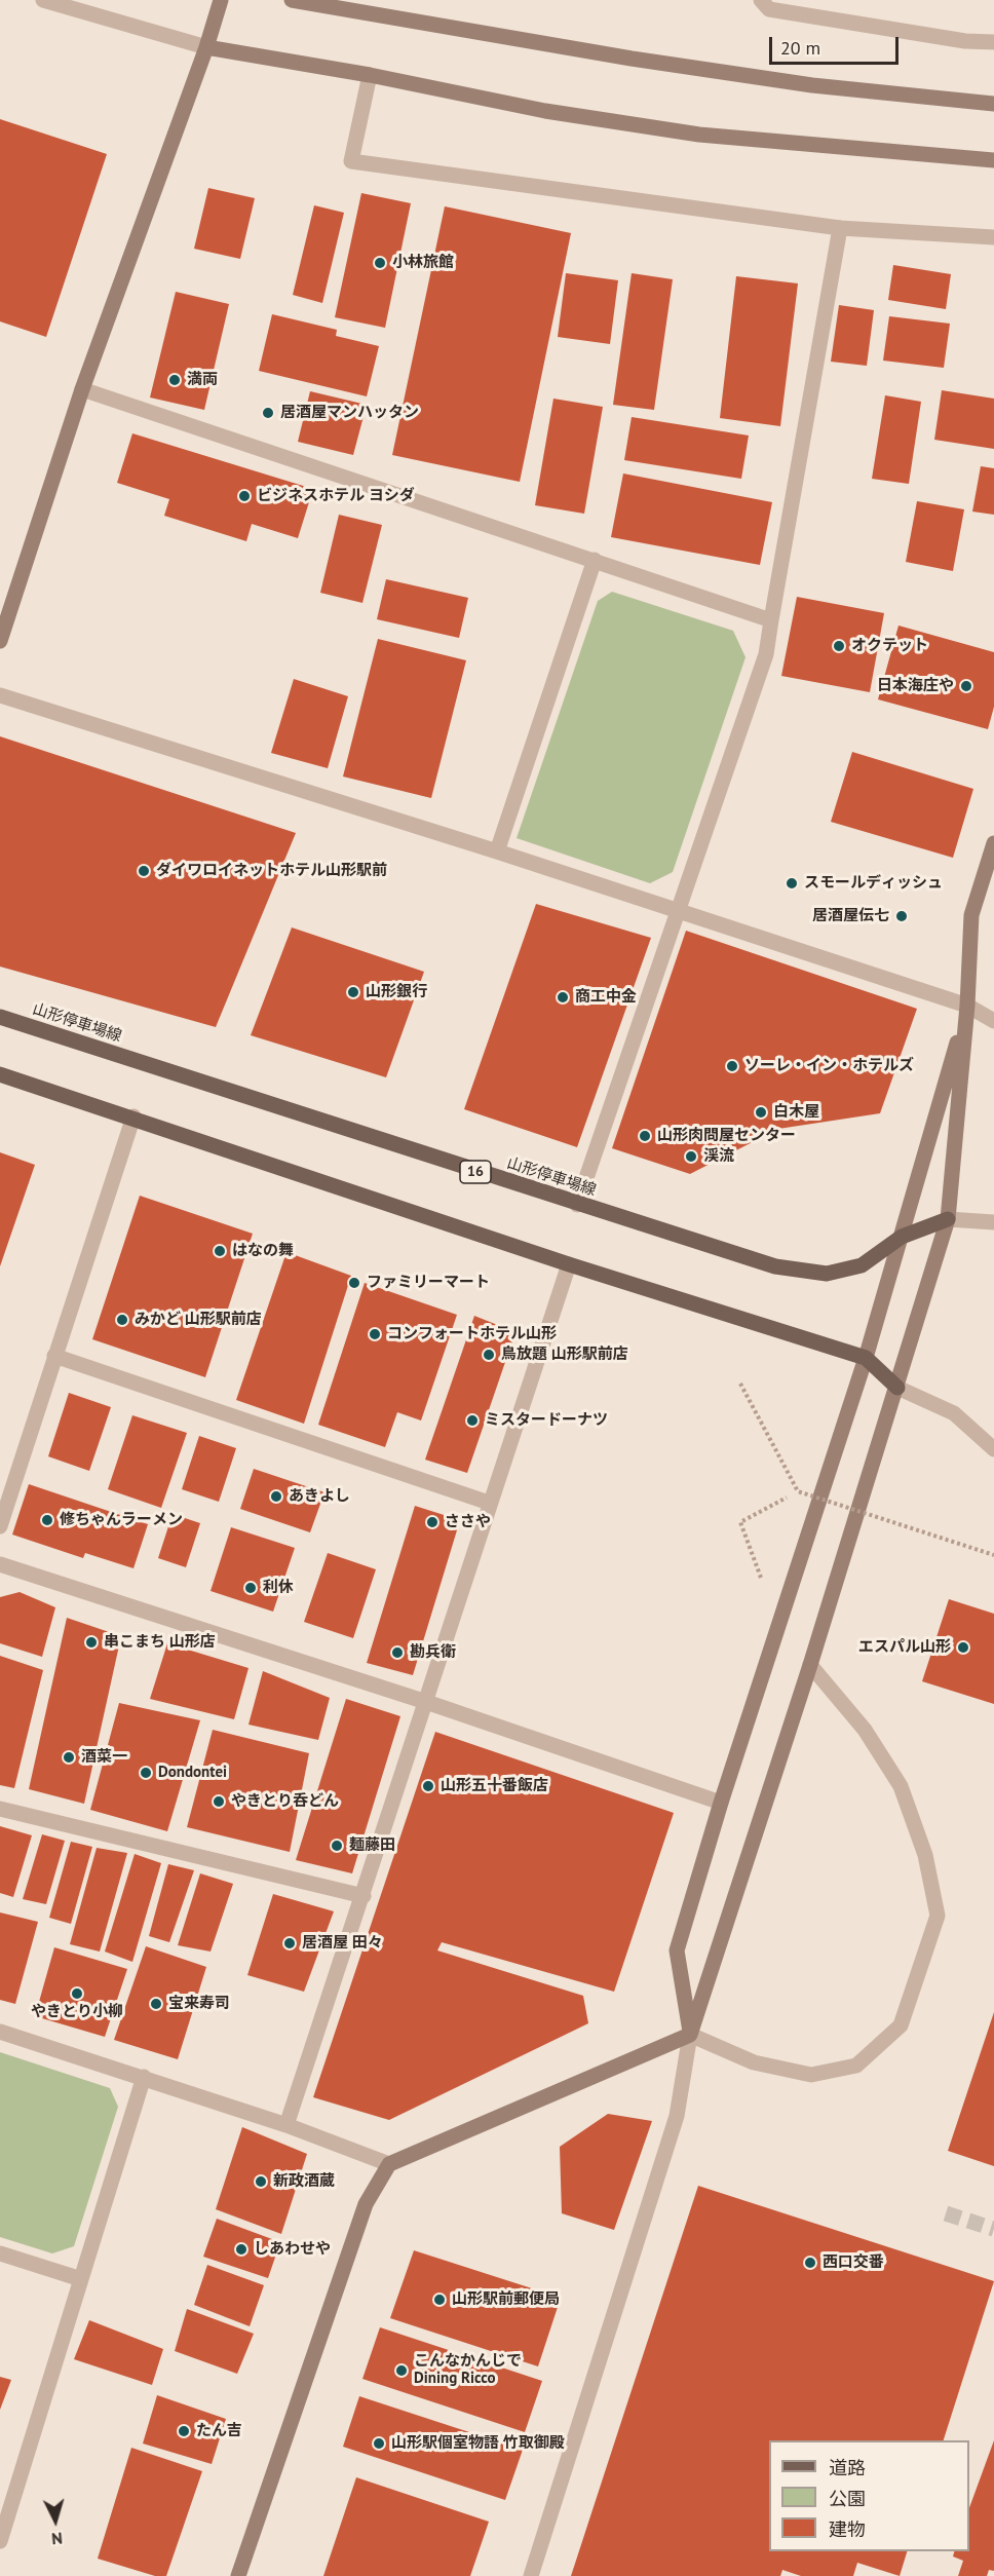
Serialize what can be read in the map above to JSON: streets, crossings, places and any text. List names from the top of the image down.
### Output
{
  "streets": {
    "main road": ["山形停車場線", "16"]
  },
  "places": [
    "小林旅館",
    "満両",
    "居酒屋マンハッタン",
    "ビジネスホテル ヨシダ",
    "オクテット",
    "日本海庄や",
    "ダイワロイネットホテル山形駅前",
    "スモールディッシュ",
    "居酒屋伝七",
    "山形銀行",
    "商工中金",
    "ソーレ・イン・ホテルズ",
    "白木屋",
    "山形肉問屋センター",
    "渓流",
    "はなの舞",
    "ファミリーマート",
    "みかど 山形駅前店",
    "コンフォートホテル山形",
    "鳥放題 山形駅前店",
    "ミスタードーナツ",
    "あきよし",
    "修ちゃんラーメン",
    "ささや",
    "利休",
    "串こまち 山形店",
    "エスパル山形",
    "勘兵衛",
    "酒菜一",
    "Dondontei",
    "山形五十番飯店",
    "やきとり呑どん",
    "麺藤田",
    "居酒屋 田々",
    "やきとり小柳",
    "宝来寿司",
    "新政酒蔵",
    "しあわせや",
    "西口交番",
    "山形駅前郵便局",
    "こんなかんじで Dining Ricco",
    "たん吉",
    "山形駅個室物語 竹取御殿"
  ],
  "legend": ["道路", "公園", "建物"],
  "scale_bar": "20 m",
  "north": "bottom"
}
